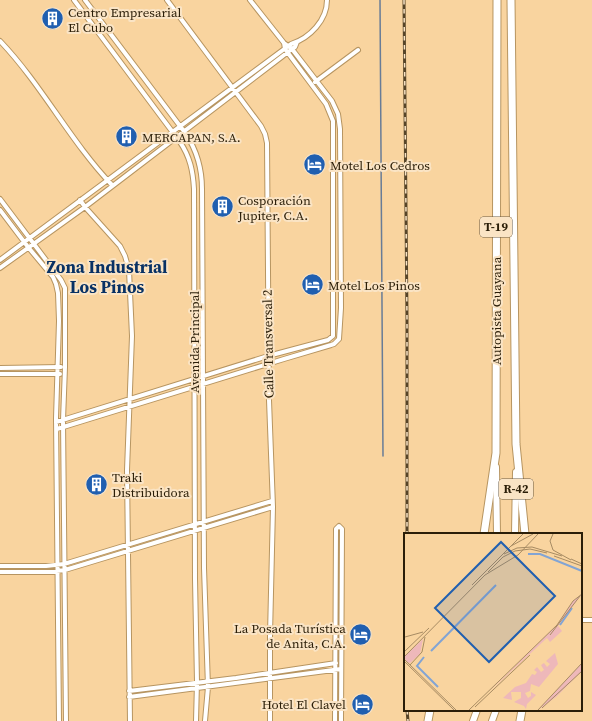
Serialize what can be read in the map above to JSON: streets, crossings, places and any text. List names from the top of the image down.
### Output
{
  "streets": {
    "highway": ["T-19", "Autopista Guayana"],
    "main road": ["R-42"],
    "street": ["Avenida Principal", "Calle Transversal 2"]
  },
  "crossings": [
    ["Autopista Guayana", "R-42"]
  ],
  "districts": ["Zona Industrial Los Pinos"],
  "places": {
    "building": [
      "Centro Empresarial El Cubo",
      "MERCAPAN, S.A.",
      "Cosporación Jupiter, C.A.",
      "Traki Distribuidora"
    ],
    "hotel": [
      "Motel Los Cedros",
      "Motel Los Pinos",
      "La Posada Turística de Anita, C.A.",
      "Hotel El Clavel"
    ]
  }
}
